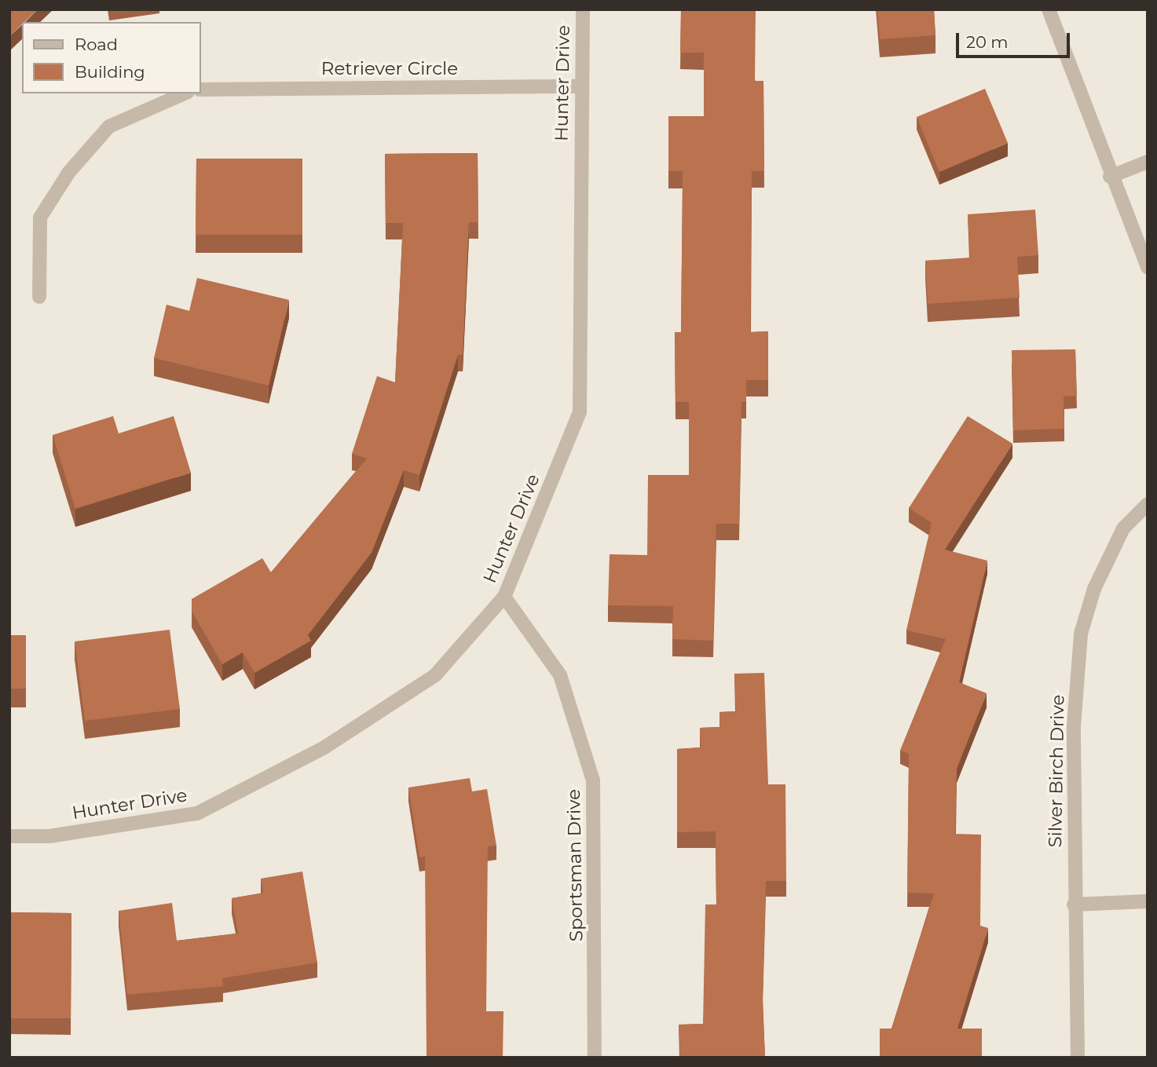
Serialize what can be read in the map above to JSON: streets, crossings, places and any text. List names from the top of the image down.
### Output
{
  "streets": {
    "street": [
      "Retriever Circle",
      "Hunter Drive",
      "Silver Birch Drive",
      "Sportsman Drive"
    ]
  },
  "crossings": [
    ["Retriever Circle", "Hunter Drive"],
    ["Hunter Drive", "Sportsman Drive"]
  ],
  "legend": ["Road", "Building"],
  "scale_bar": "20 m"
}
